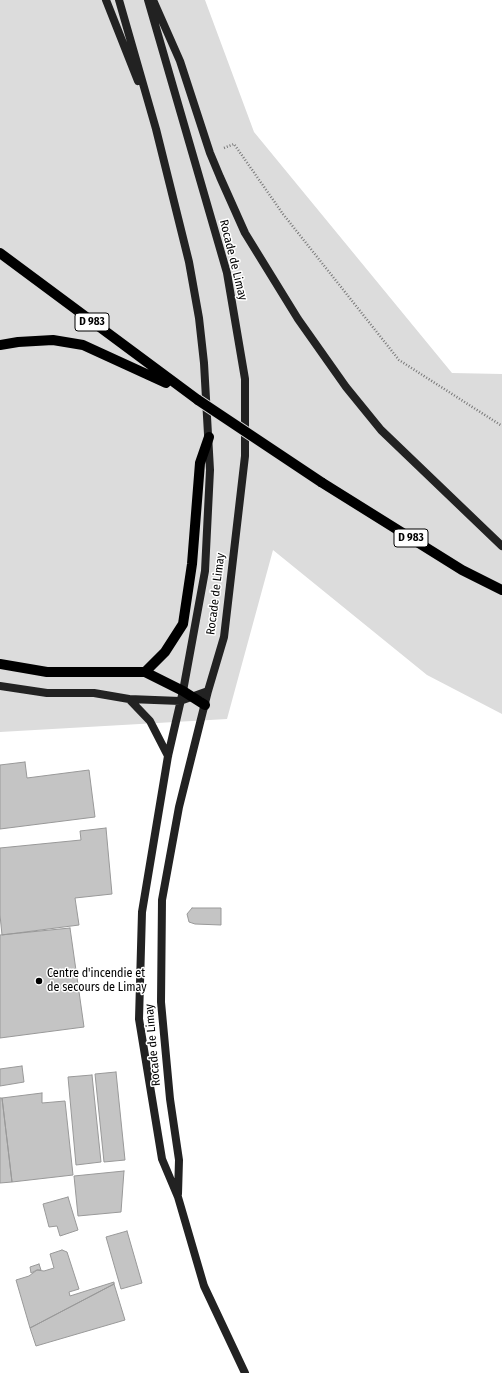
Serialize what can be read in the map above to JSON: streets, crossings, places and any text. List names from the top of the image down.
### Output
{
  "streets": {
    "main road": ["Rocade de Limay", "D 983"]
  },
  "places": ["Centre d'incendie et de secours de Limay"]
}
